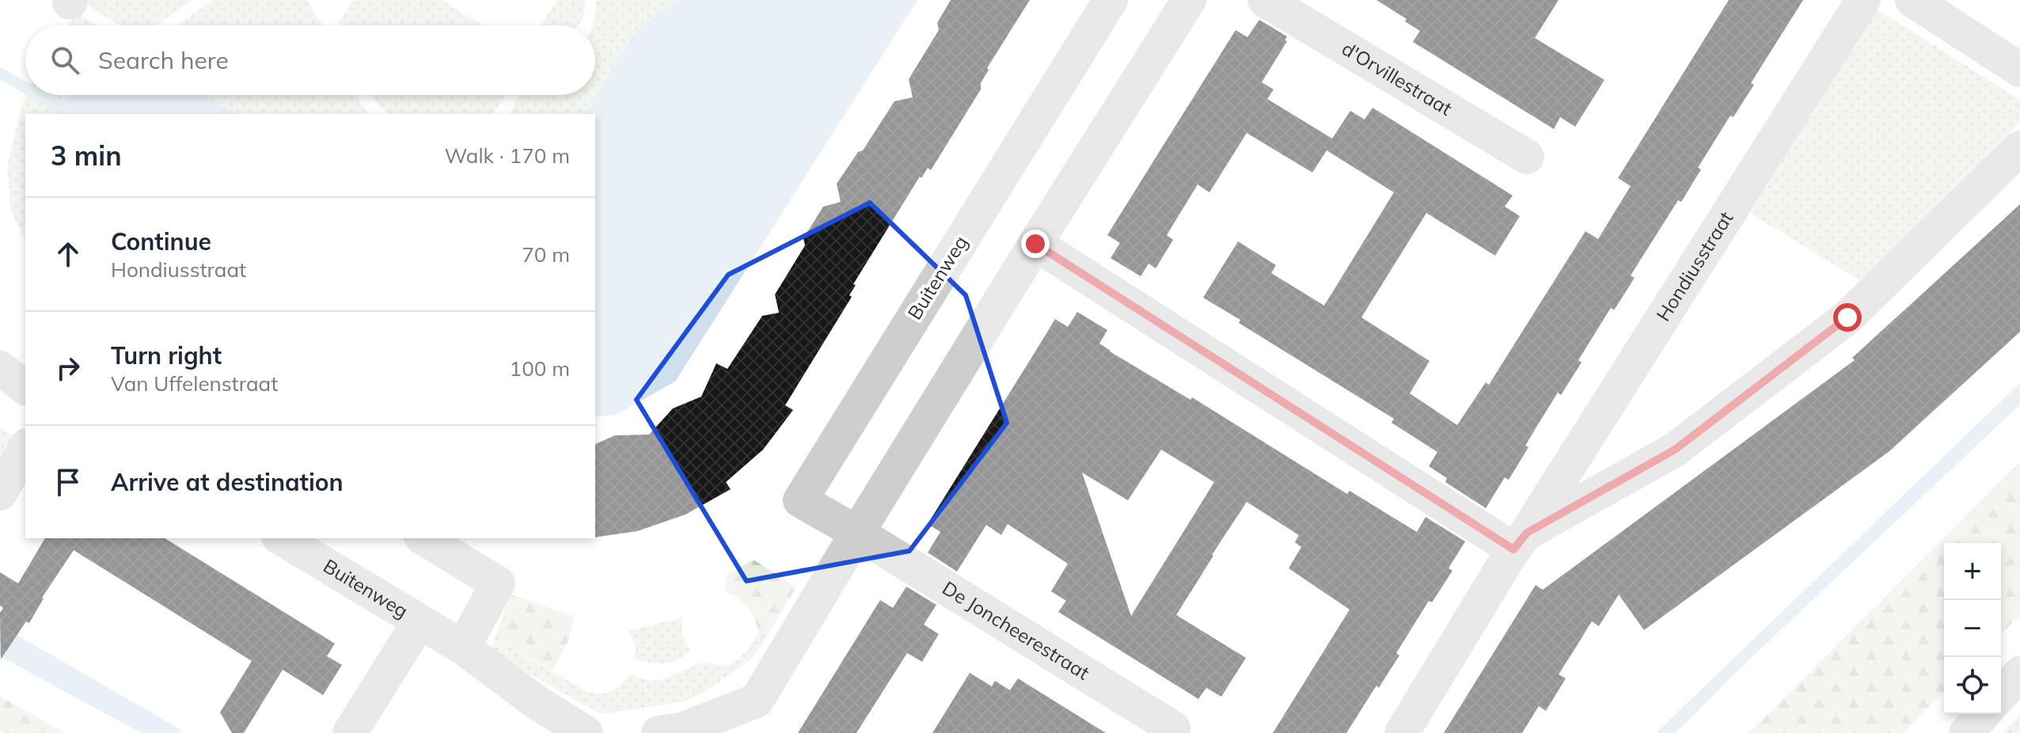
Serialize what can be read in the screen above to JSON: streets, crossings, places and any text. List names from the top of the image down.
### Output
{
  "streets": {
    "street": [
      "d'Orvillestraat",
      "Hondiusstraat",
      "Buitenweg",
      "De Joncheerestraat"
    ]
  },
  "crossings": [
    ["Buitenweg", "De Joncheerestraat"]
  ],
  "page": {
    "search": "Search here",
    "heading": ["3 min", "Walk · 170 m"],
    "list": [
      ["Continue", "Hondiusstraat", "70 m"],
      ["Turn right", "Van Uffelenstraat", "100 m"],
      "Arrive at destination"
    ],
    "map_buttons": ["+", "−"]
  }
}
